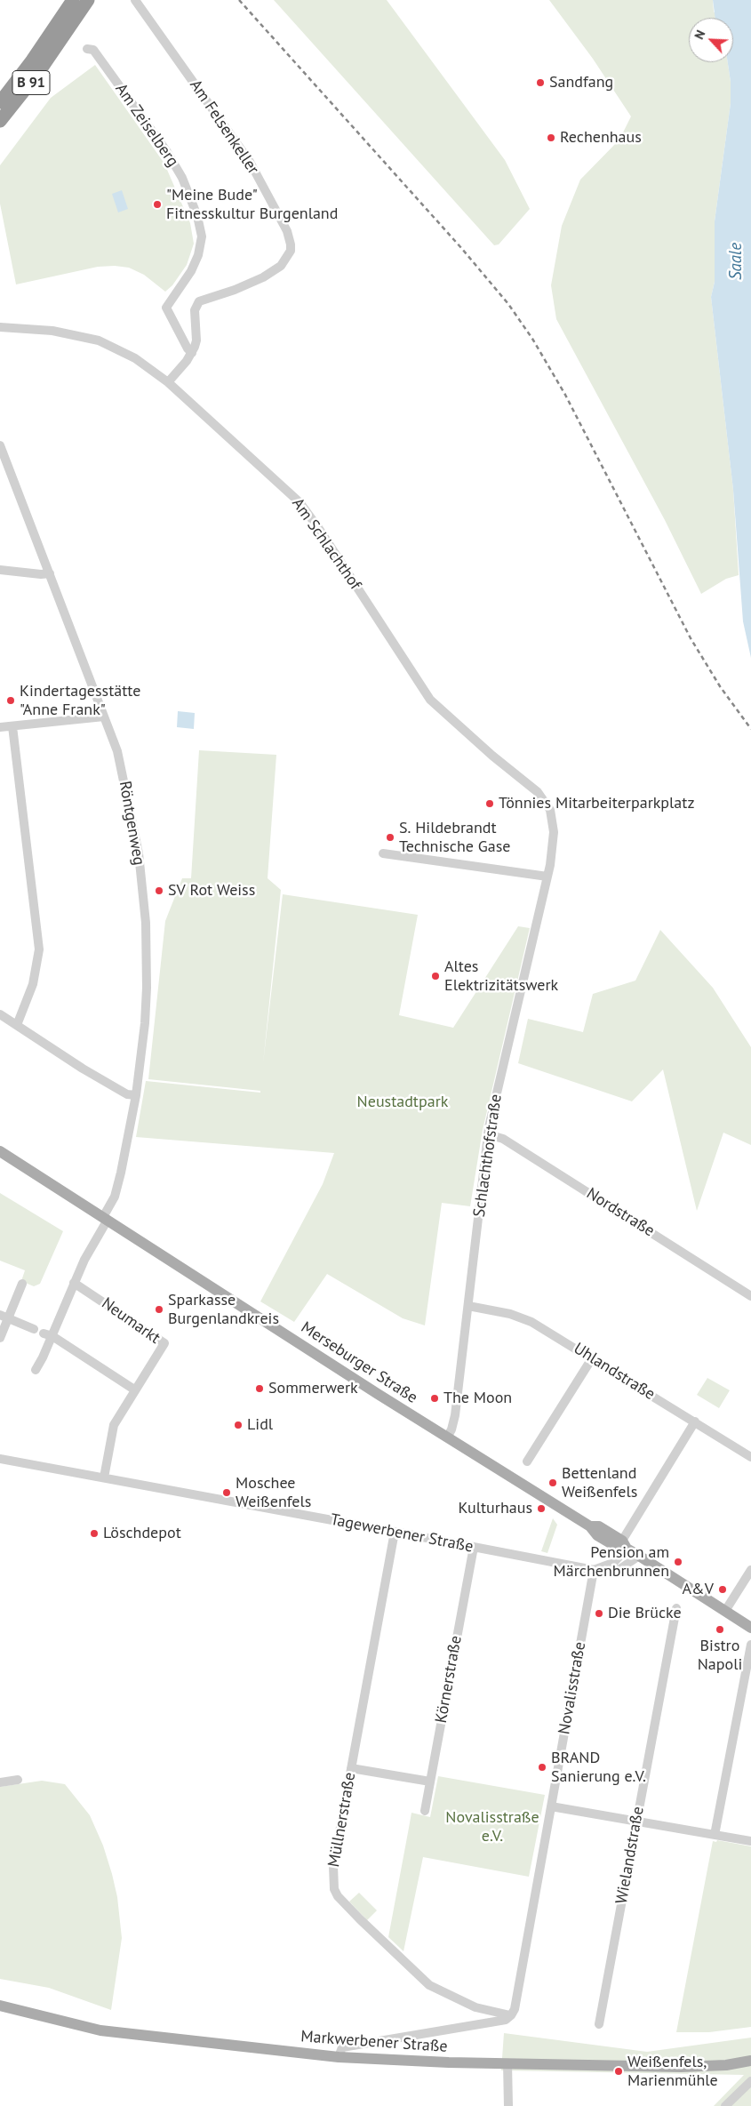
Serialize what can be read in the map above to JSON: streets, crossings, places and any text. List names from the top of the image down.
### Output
{
  "streets": {
    "highway": ["B 91"],
    "main road": ["Merseburger Straße", "Markwerbener Straße"],
    "street": [
      "Am Zeiselberg",
      "Am Felsenkeller",
      "Am Schlachthof",
      "Röntgenweg",
      "Schlachthofstraße",
      "Nordstraße",
      "Neumarkt",
      "Uhlandstraße",
      "Tagewerbener Straße",
      "Körnerstraße",
      "Novalisstraße",
      "Müllnerstraße",
      "Wielandstraße"
    ]
  },
  "crossings": [
    ["Am Zeiselberg", "Am Felsenkeller"],
    ["Am Felsenkeller", "Am Schlachthof"],
    ["Am Schlachthof", "Schlachthofstraße"],
    ["Röntgenweg", "Neumarkt"],
    ["Röntgenweg", "Merseburger Straße"],
    ["Schlachthofstraße", "Nordstraße"],
    ["Schlachthofstraße", "Merseburger Straße"],
    ["Schlachthofstraße", "Uhlandstraße"],
    ["Neumarkt", "Tagewerbener Straße"],
    ["Merseburger Straße", "Tagewerbener Straße"],
    ["Tagewerbener Straße", "Körnerstraße"],
    ["Tagewerbener Straße", "Novalisstraße"],
    ["Tagewerbener Straße", "Müllnerstraße"],
    ["Novalisstraße", "Müllnerstraße"]
  ],
  "water": ["Saale"],
  "parks": ["Neustadtpark", "Novalisstraße e.V."],
  "places": [
    "Sandfang",
    "Rechenhaus",
    "\"Meine Bude\" Fitnesskultur Burgenland",
    "Kindertagesstätte \"Anne Frank\"",
    "Tönnies Mitarbeiterparkplatz",
    "S. Hildebrandt Technische Gase",
    "SV Rot Weiss",
    "Altes Elektrizitätswerk",
    "Sparkasse Burgenlandkreis",
    "Sommerwerk",
    "The Moon",
    "Lidl",
    "Bettenland Weißenfels",
    "Moschee Weißenfels",
    "Kulturhaus",
    "Löschdepot",
    "Pension am Märchenbrunnen",
    "A&V",
    "Die Brücke",
    "Bistro Napoli",
    "BRAND Sanierung e.V.",
    "Weißenfels, Marienmühle"
  ],
  "north": "top left"
}
